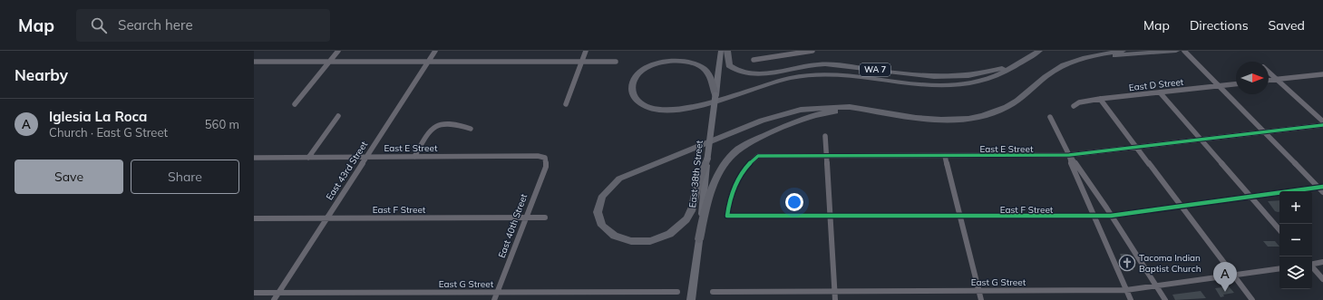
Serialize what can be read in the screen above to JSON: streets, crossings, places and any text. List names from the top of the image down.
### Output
{
  "streets": {
    "highway": ["WA 7"],
    "main road": ["East 38th Street"],
    "street": [
      "East D Street",
      "East E Street",
      "East 43rd Street",
      "East F Street",
      "East 40th Street",
      "East G Street"
    ]
  },
  "crossings": [
    ["East E Street", "East 43rd Street"],
    ["East E Street", "East F Street"],
    ["East E Street", "East 40th Street"],
    ["East 43rd Street", "East F Street"],
    ["East 43rd Street", "East G Street"],
    ["East F Street", "East 40th Street"],
    ["East 40th Street", "East G Street"]
  ],
  "places": {
    "church": ["Tacoma Indian Baptist Church"]
  },
  "north": "right",
  "page": {
    "header": "Map",
    "search": "Search here",
    "nav": ["Map", "Directions", "Saved"],
    "heading": "Nearby",
    "list": [
      {
        "mark": "A",
        "name": "Iglesia La Roca",
        "note": "Church · East G Street",
        "value": "560 m"
      }
    ],
    "buttons": ["Save", "Share"],
    "map_buttons": ["+", "−"],
    "pins": "A"
  }
}
